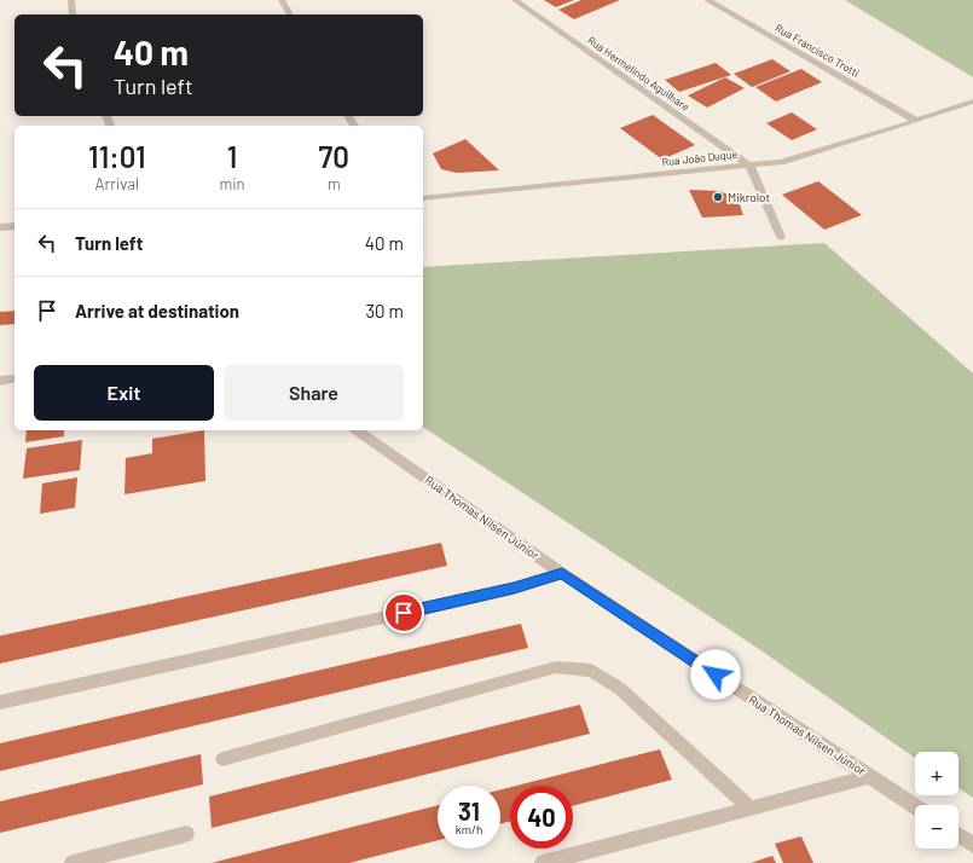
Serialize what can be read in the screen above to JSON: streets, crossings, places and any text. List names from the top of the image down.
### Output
{
  "streets": {
    "street": [
      "Rua Francisco Trotti",
      "Rua Hermelindo Aguilhare",
      "Rua João Duque",
      "Rua Thomas Nilsen Júnior"
    ]
  },
  "crossings": [
    ["Rua Francisco Trotti", "Rua João Duque"],
    ["Rua Hermelindo Aguilhare", "Rua João Duque"]
  ],
  "places": ["Mikrolot"],
  "page": {
    "turn": ["40 m", "Turn left"],
    "eta": [
      "11:01",
      "Arrival",
      "1",
      "min",
      "70",
      "m"
    ],
    "list": [
      {
        "name": "Turn left",
        "value": "40 m"
      },
      {
        "name": "Arrive at destination",
        "value": "30 m"
      }
    ],
    "buttons": ["Exit", "Share"],
    "map_buttons": ["+", "−"],
    "speed": "31 km/h",
    "limit": "40"
  }
}
